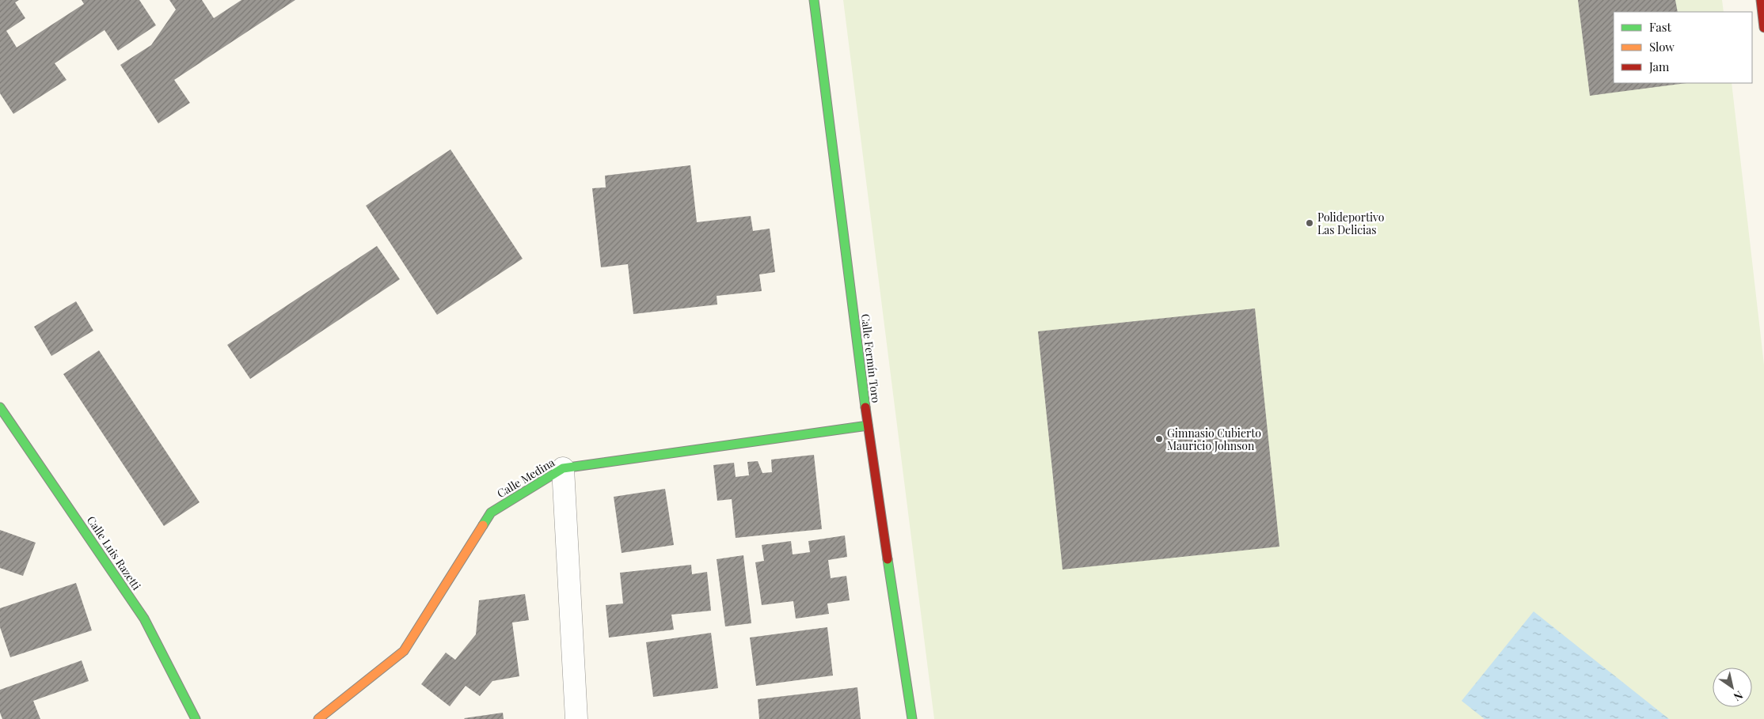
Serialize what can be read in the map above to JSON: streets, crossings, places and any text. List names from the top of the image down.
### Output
{
  "streets": {
    "street": ["Calle Fermín Toro", "Calle Medina", "Calle Luis Razetti"]
  },
  "crossings": [
    ["Calle Fermín Toro", "Calle Medina"]
  ],
  "places": ["Polideportivo Las Delicias", "Gimnasio Cubierto Mauricio Johnson"],
  "legend": ["Fast", "Slow", "Jam"],
  "north": "bottom right"
}
